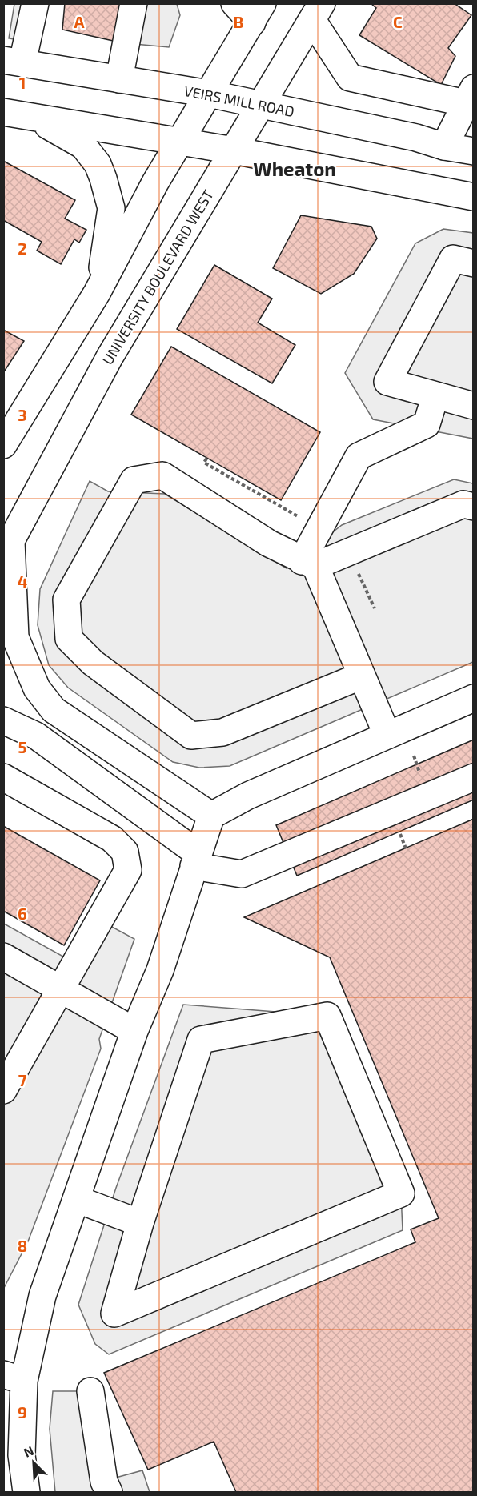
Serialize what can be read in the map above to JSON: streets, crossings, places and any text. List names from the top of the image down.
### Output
{
  "streets": {
    "main road": ["VEIRS MILL ROAD", "UNIVERSITY BOULEVARD WEST"]
  },
  "crossings": [
    ["VEIRS MILL ROAD", "UNIVERSITY BOULEVARD WEST"]
  ],
  "districts": ["Wheaton"],
  "north": "top left",
  "grid": {
    "columns": ["A", "B", "C"],
    "rows": [
      "1",
      "2",
      "3",
      "4",
      "5",
      "6",
      "7",
      "8",
      "9"
    ]
  }
}
